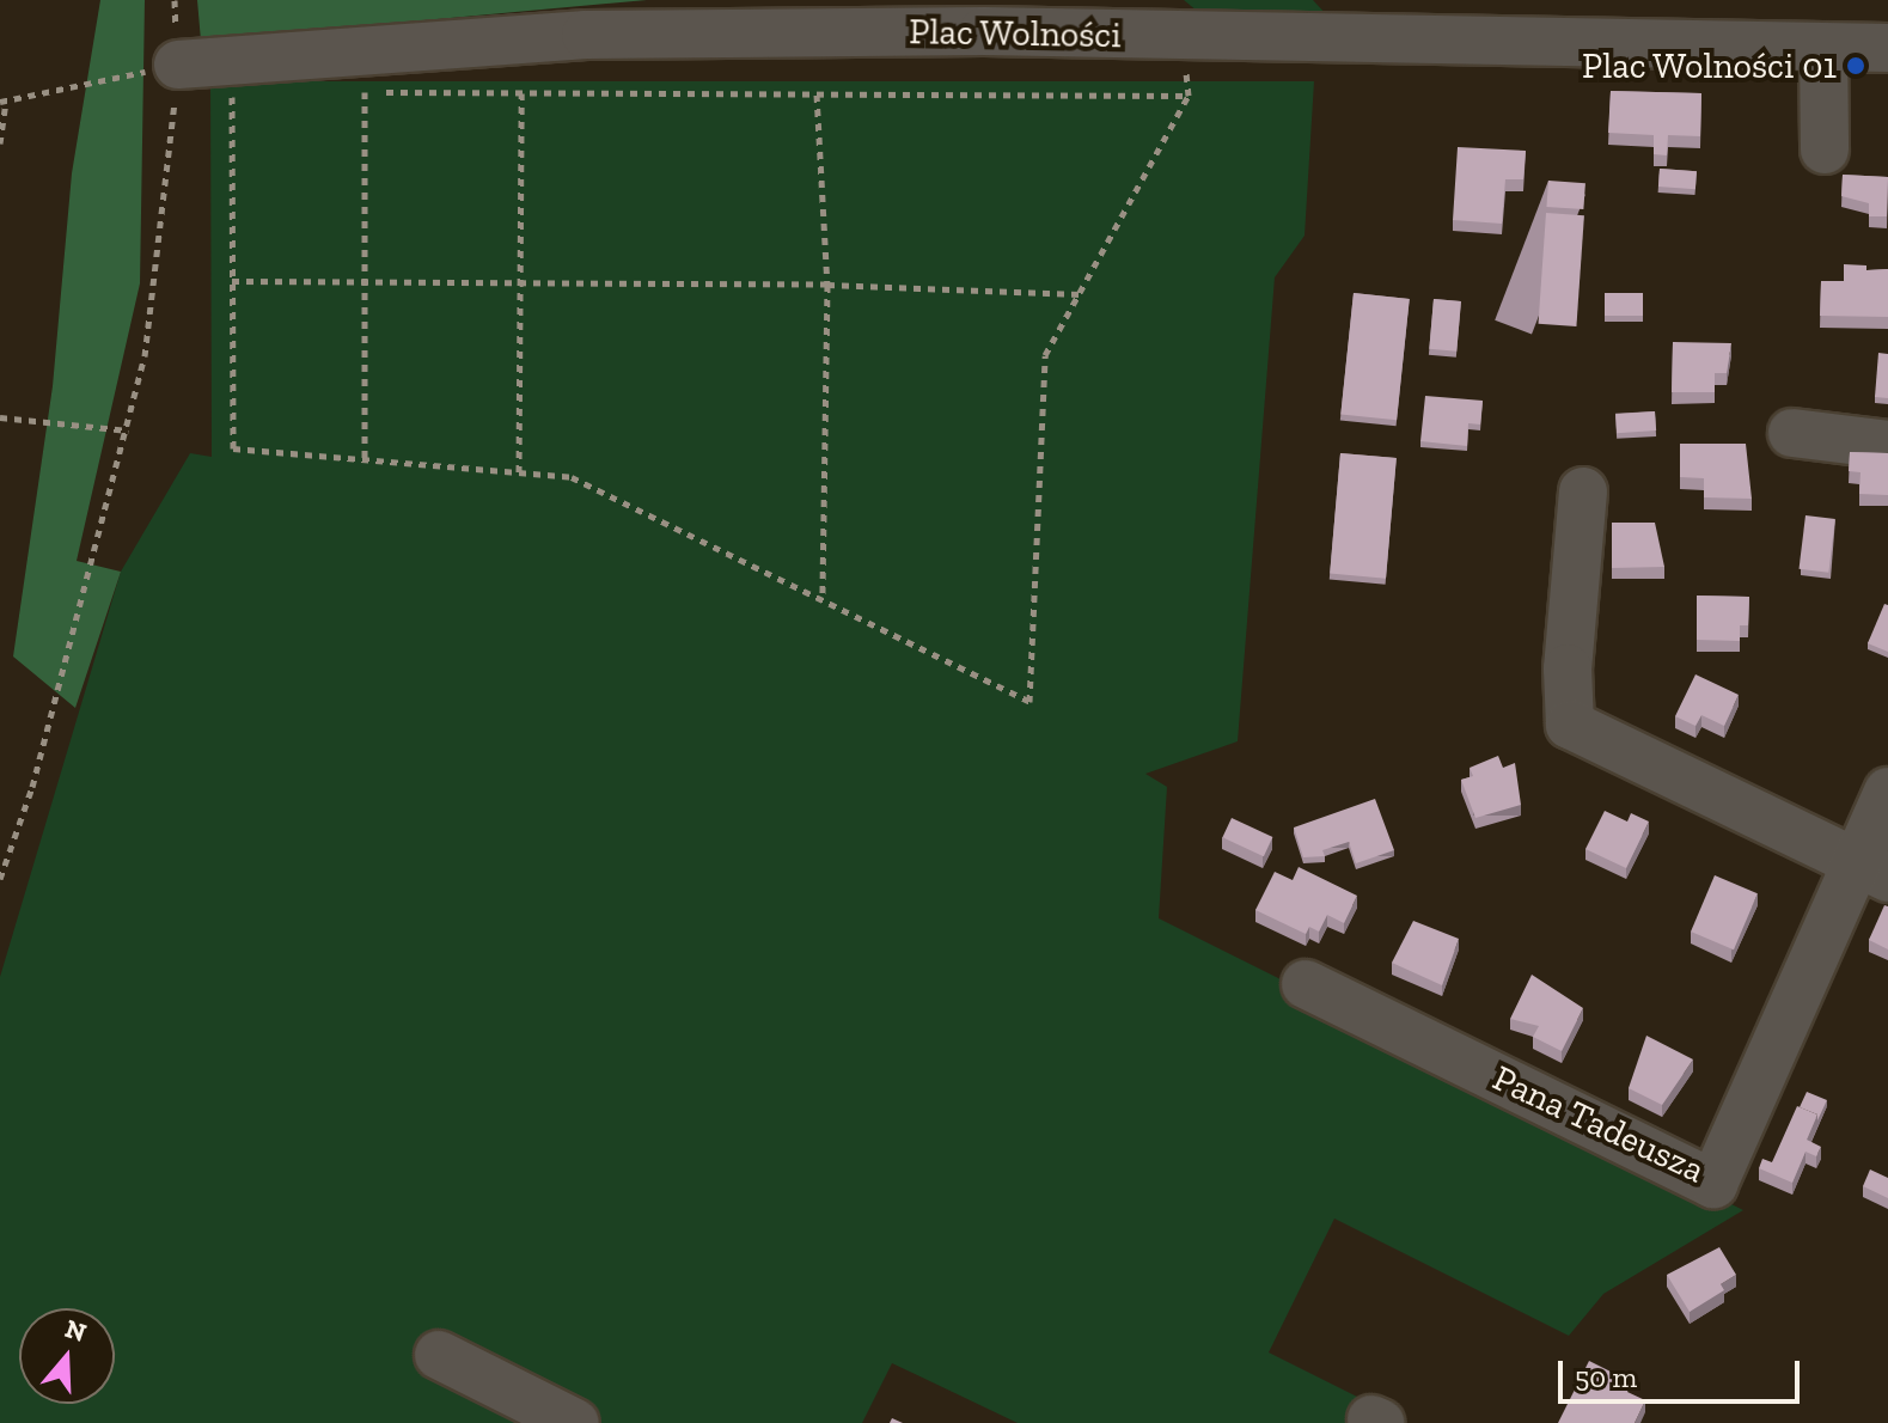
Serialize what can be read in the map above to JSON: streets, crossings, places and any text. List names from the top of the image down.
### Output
{
  "streets": {
    "street": ["Plac Wolności", "Pana Tadeusza"]
  },
  "places": ["Plac Wolności 01"],
  "scale_bar": "50 m",
  "north": "top"
}
